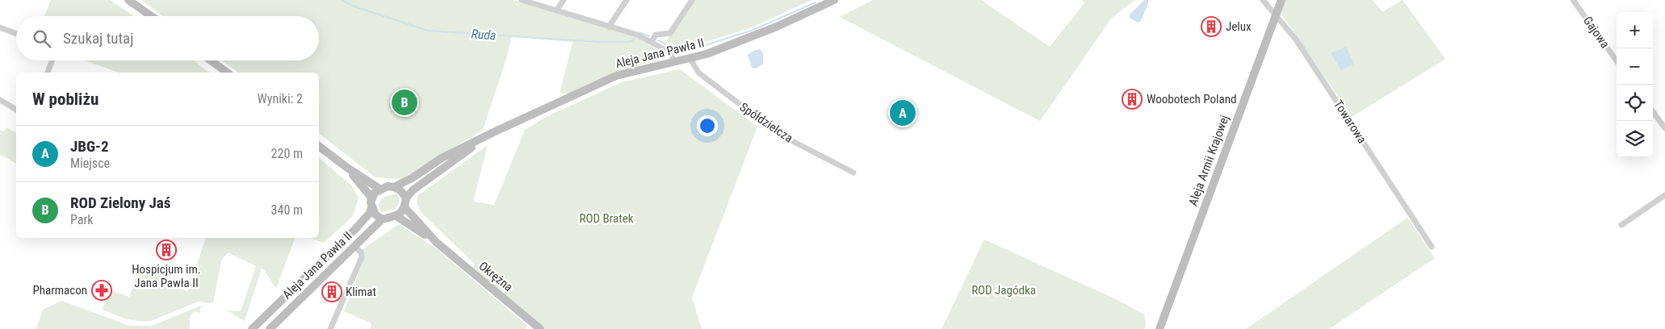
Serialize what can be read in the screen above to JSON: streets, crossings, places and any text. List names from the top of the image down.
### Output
{
  "streets": {
    "street": [
      "Gajowa",
      "Aleja Jana Pawła II",
      "Towarowa",
      "Spółdzielcza",
      "Aleja Armii Krajowej",
      "Okrężna"
    ]
  },
  "crossings": [
    ["Aleja Jana Pawła II", "Spółdzielcza"],
    ["Aleja Jana Pawła II", "Okrężna"],
    ["Towarowa", "Aleja Armii Krajowej"]
  ],
  "water": ["Ruda"],
  "parks": ["ROD Bratek", "ROD Jagódka"],
  "places": {
    "building": [
      "Jelux",
      "Woobotech Poland",
      "Hospicjum im. Jana Pawła II",
      "Klimat"
    ],
    "pharmacy": ["Pharmacon"]
  },
  "page": {
    "map_buttons": ["+", "−"],
    "search": "Szukaj tutaj",
    "heading": ["W pobliżu", "Wyniki: 2"],
    "pins": ["B", "A"],
    "list": [
      {
        "mark": "A",
        "name": "JBG-2",
        "note": "Miejsce",
        "value": "220 m"
      },
      {
        "mark": "B",
        "name": "ROD Zielony Jaś",
        "note": "Park",
        "value": "340 m"
      }
    ]
  }
}
